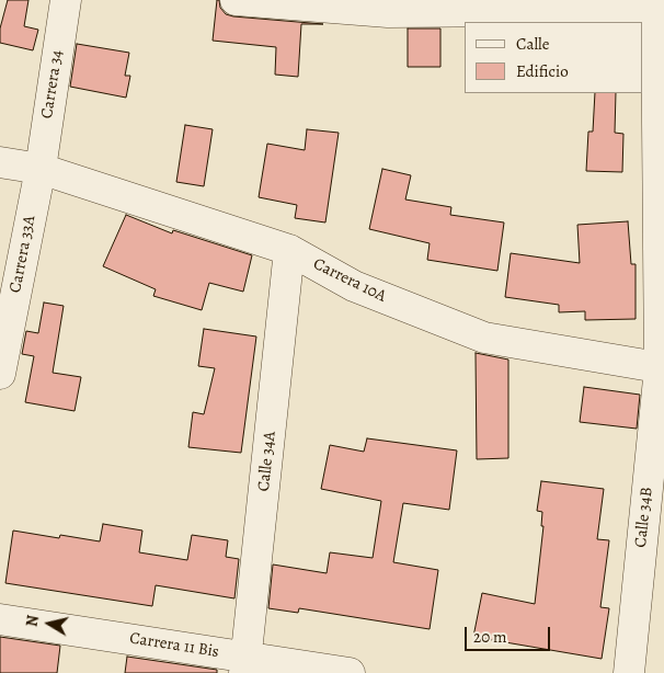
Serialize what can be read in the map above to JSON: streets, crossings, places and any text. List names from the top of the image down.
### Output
{
  "streets": {
    "street": [
      "Carrera 34",
      "Carrera 33A",
      "Carrera 10A",
      "Calle 34A",
      "Calle 34B",
      "Carrera 11 Bis"
    ]
  },
  "crossings": [
    ["Carrera 34", "Carrera 33A"],
    ["Carrera 34", "Carrera 10A"],
    ["Carrera 33A", "Carrera 10A"],
    ["Carrera 10A", "Calle 34A"],
    ["Carrera 10A", "Calle 34B"],
    ["Calle 34A", "Carrera 11 Bis"]
  ],
  "legend": ["Calle", "Edificio"],
  "scale_bar": "20 m",
  "north": "left"
}
